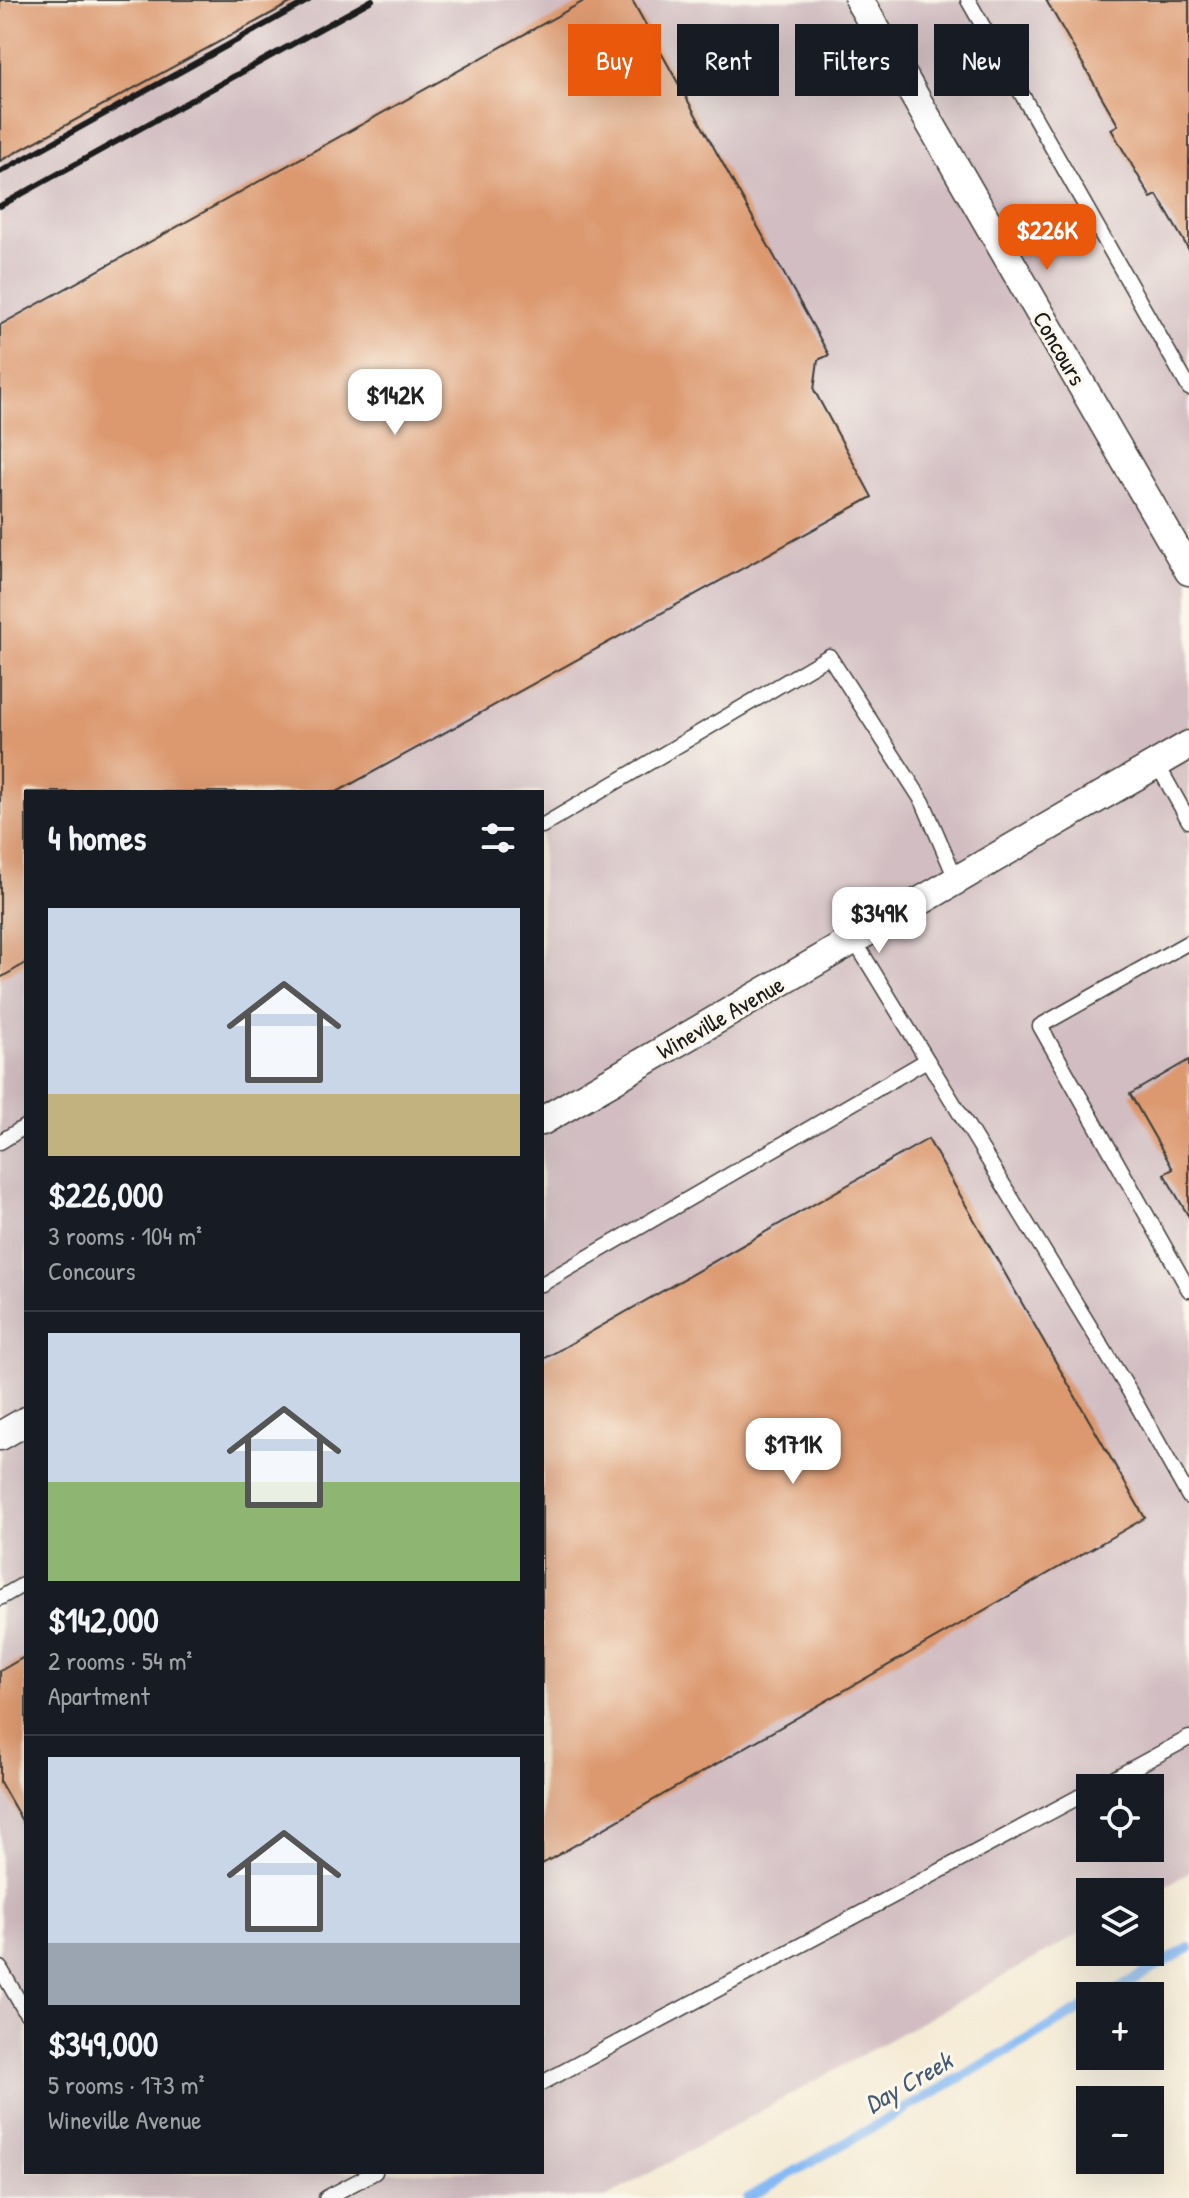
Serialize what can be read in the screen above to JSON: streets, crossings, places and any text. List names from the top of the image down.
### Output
{
  "streets": {
    "street": ["Concours", "Wineville Avenue"]
  },
  "water": ["Day Creek"],
  "page": {
    "chip": [
      "Buy",
      "Rent",
      "Filters",
      "New"
    ],
    "price": [
      "$226K",
      "$142K",
      "$349K",
      "$171K"
    ],
    "heading": "4 homes",
    "list": [
      {
        "name": "$226,000",
        "note": "3 rooms · 104 m² · Concours"
      },
      {
        "name": "$142,000",
        "note": "2 rooms · 54 m² · Apartment"
      },
      {
        "name": "$349,000",
        "note": "5 rooms · 173 m² · Wineville Avenue"
      }
    ],
    "map_buttons": ["+", "−"]
  }
}
